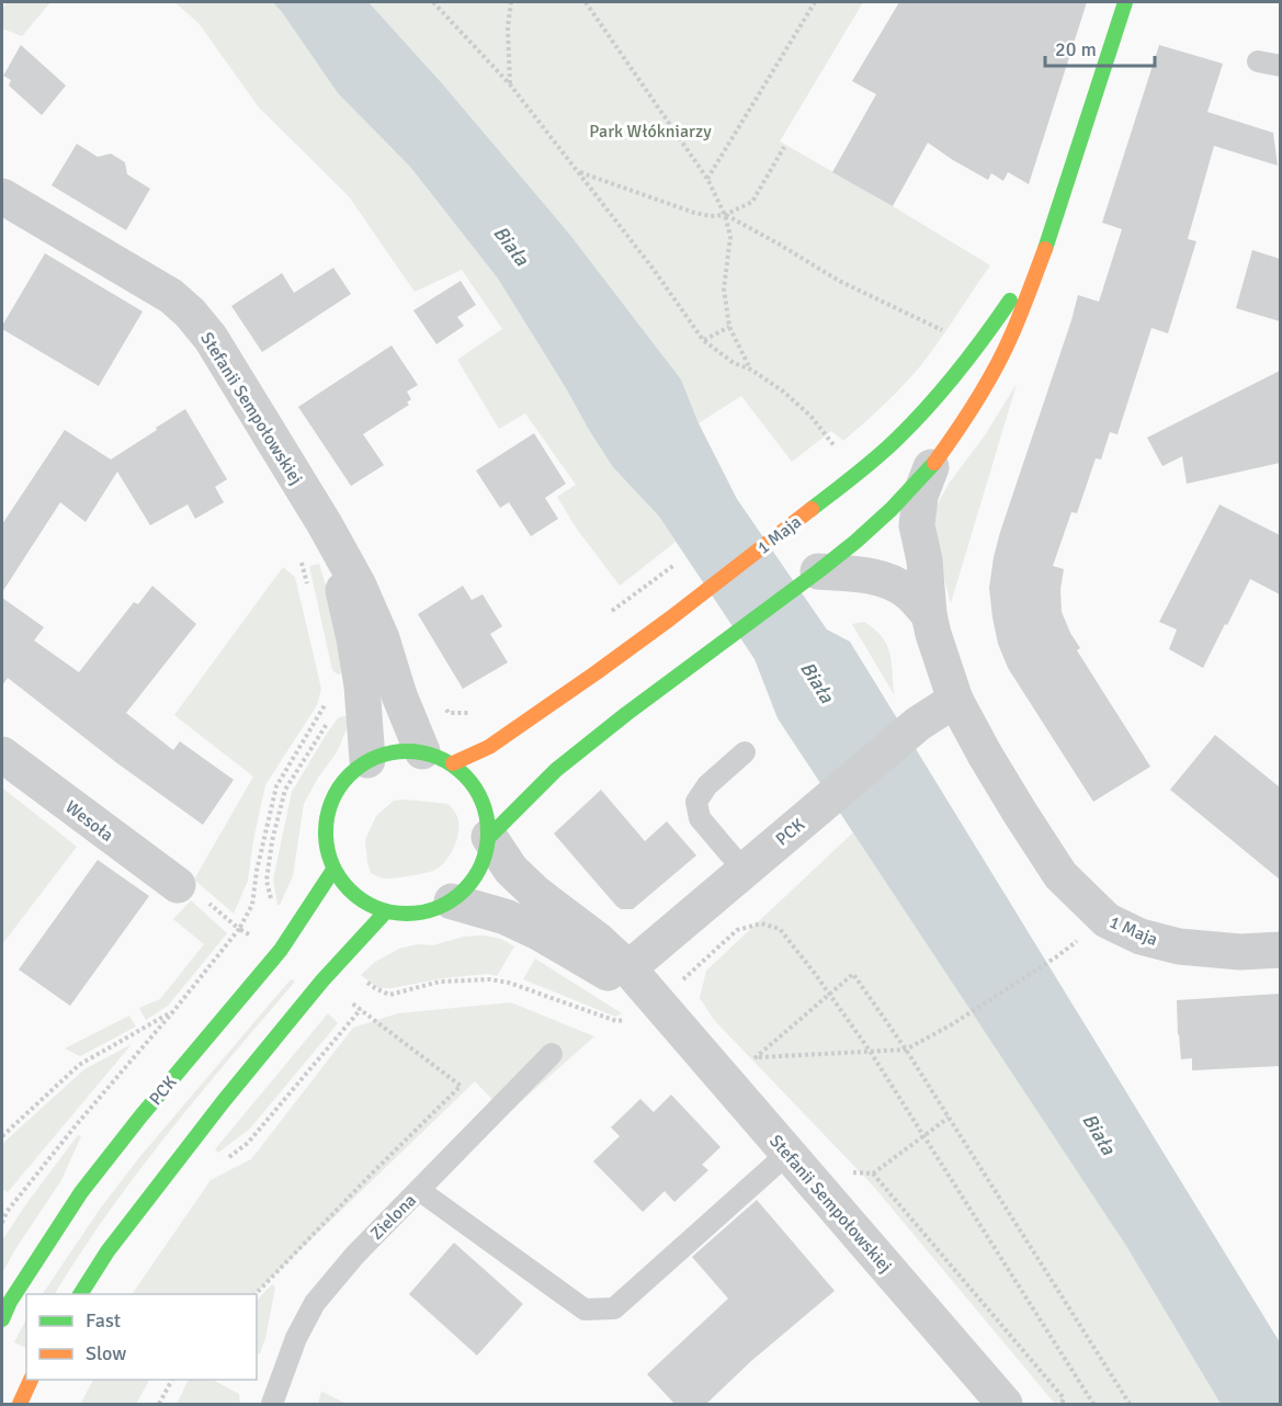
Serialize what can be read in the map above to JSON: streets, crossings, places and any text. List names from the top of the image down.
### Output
{
  "streets": {
    "street": [
      "Stefanii Sempołowskiej",
      "1 Maja",
      "Wesoła",
      "PCK"
    ],
    "lane": ["Zielona"]
  },
  "crossings": [
    ["Stefanii Sempołowskiej", "1 Maja"],
    ["Stefanii Sempołowskiej", "PCK"],
    ["1 Maja", "PCK"]
  ],
  "water": ["Biała"],
  "parks": ["Park Włókniarzy"],
  "legend": ["Fast", "Slow"],
  "scale_bar": "20 m"
}
